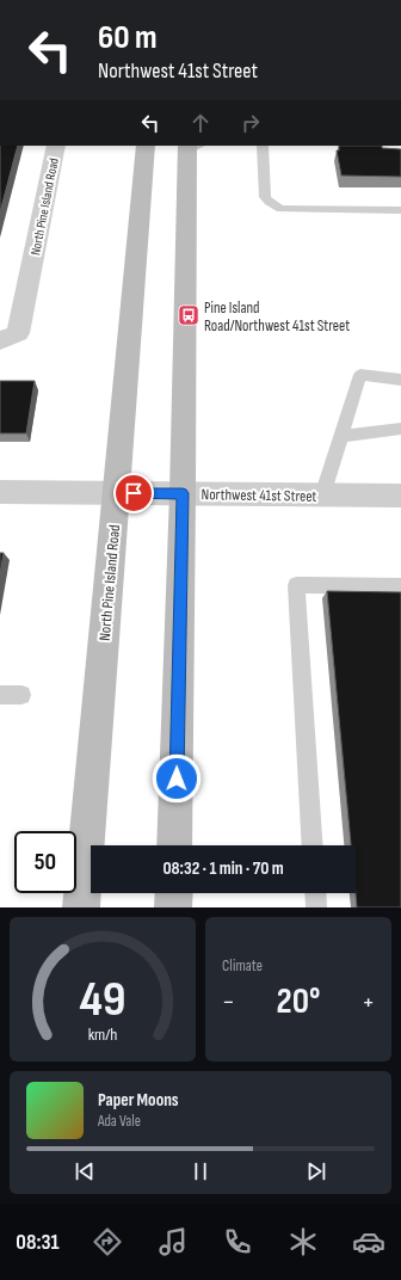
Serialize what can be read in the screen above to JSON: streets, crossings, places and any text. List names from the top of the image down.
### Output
{
  "streets": {
    "main road": ["North Pine Island Road"],
    "street": ["Northwest 41st Street"]
  },
  "crossings": [
    ["North Pine Island Road", "Northwest 41st Street"]
  ],
  "places": {
    "bus stop": ["Pine Island Road/Northwest 41st Street"]
  },
  "page": {
    "turn": ["60 m", "Northwest 41st Street"],
    "limit": "50",
    "trip": "08:32 · 1 min · 70 m",
    "tile": "Climate",
    "heat": ["−", "20°", "+"],
    "song": ["Paper Moons", "Ada Vale"],
    "tabs": "08:31",
    "gauge": ["49", "km/h"]
  }
}
